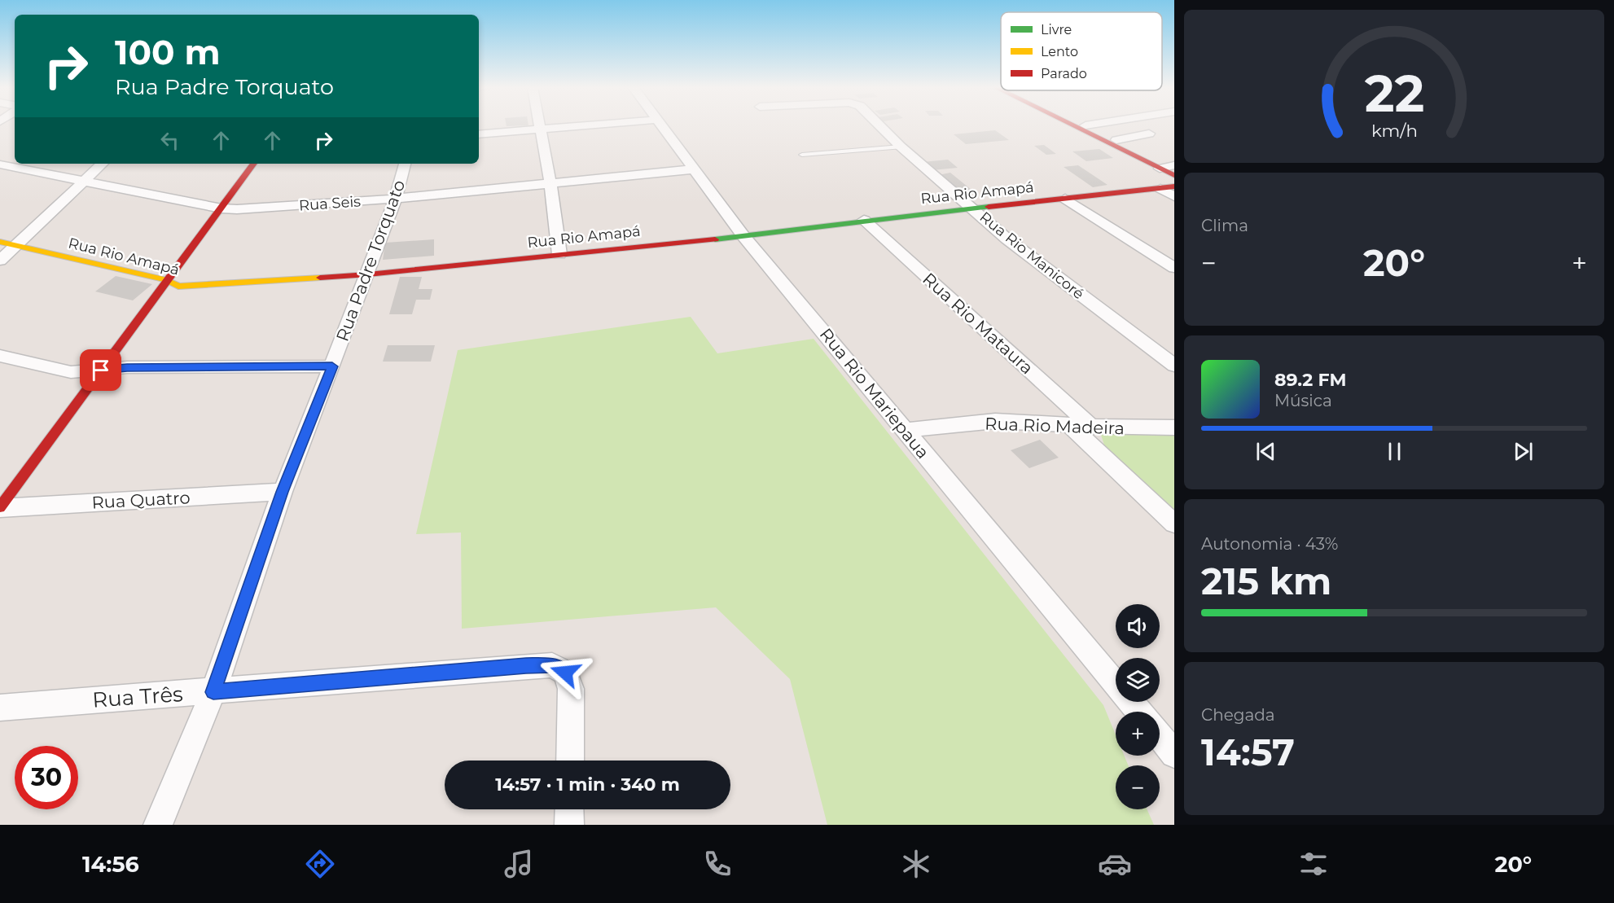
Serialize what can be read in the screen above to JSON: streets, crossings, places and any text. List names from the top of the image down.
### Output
{
  "streets": {
    "street": [
      "Rua Rio Amapá",
      "Rua Seis",
      "Rua Rio Manicoré",
      "Rua Padre Torquato",
      "Rua Rio Mataura",
      "Rua Rio Mariepaua",
      "Rua Rio Madeira",
      "Rua Quatro",
      "Rua Três"
    ]
  },
  "crossings": [
    ["Rua Rio Amapá", "Rua Rio Manicoré"],
    ["Rua Rio Amapá", "Rua Padre Torquato"],
    ["Rua Rio Amapá", "Rua Rio Mataura"],
    ["Rua Rio Amapá", "Rua Rio Mariepaua"],
    ["Rua Seis", "Rua Padre Torquato"],
    ["Rua Seis", "Rua Rio Mariepaua"],
    ["Rua Padre Torquato", "Rua Quatro"],
    ["Rua Padre Torquato", "Rua Três"],
    ["Rua Rio Mataura", "Rua Rio Madeira"],
    ["Rua Rio Mariepaua", "Rua Rio Madeira"]
  ],
  "legend": ["Livre", "Lento", "Parado"],
  "page": {
    "turn": ["100 m", "Rua Padre Torquato"],
    "tile": [
      "Clima",
      ["Autonomia · 43%", "215 km"],
      ["Chegada", "14:57"]
    ],
    "heat": ["−", "20°", "+"],
    "song": ["89.2 FM", "Música"],
    "map_buttons": ["+", "−"],
    "limit": "30",
    "trip": "14:57 · 1 min · 340 m",
    "tabs": ["14:56", "20°"],
    "gauge": ["22", "km/h"]
  }
}
